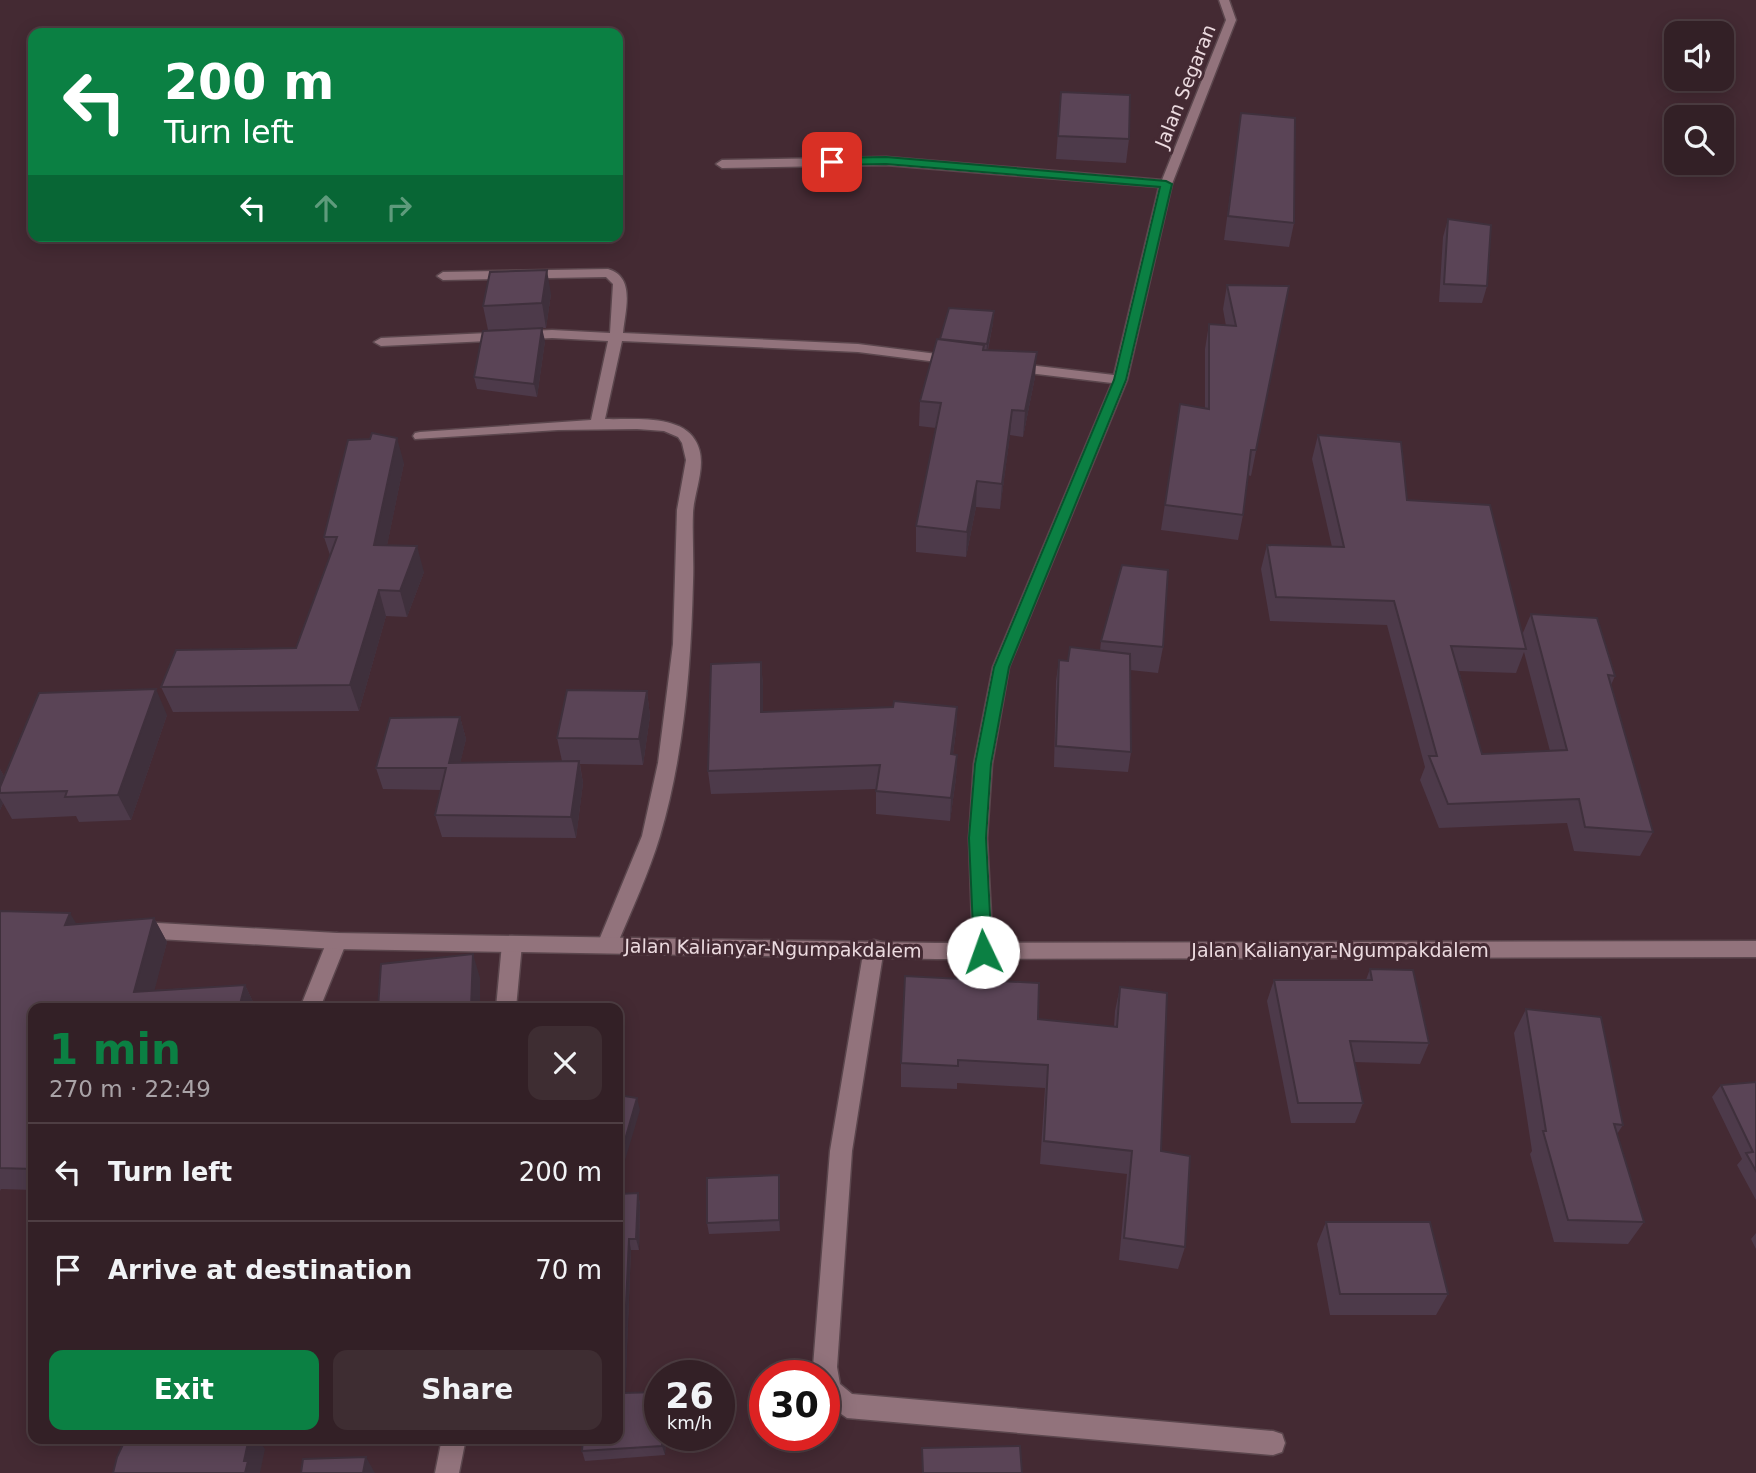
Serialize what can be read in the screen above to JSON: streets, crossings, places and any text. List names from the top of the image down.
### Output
{
  "streets": {
    "street": ["Jalan Segaran", "Jalan Kalianyar-Ngumpakdalem"]
  },
  "crossings": [
    ["Jalan Segaran", "Jalan Kalianyar-Ngumpakdalem"]
  ],
  "page": {
    "turn": ["200 m", "Turn left"],
    "heading": ["1 min", "270 m · 22:49"],
    "list": [
      {
        "name": "Turn left",
        "value": "200 m"
      },
      {
        "name": "Arrive at destination",
        "value": "70 m"
      }
    ],
    "buttons": ["Exit", "Share"],
    "speed": "26 km/h",
    "limit": "30"
  }
}
